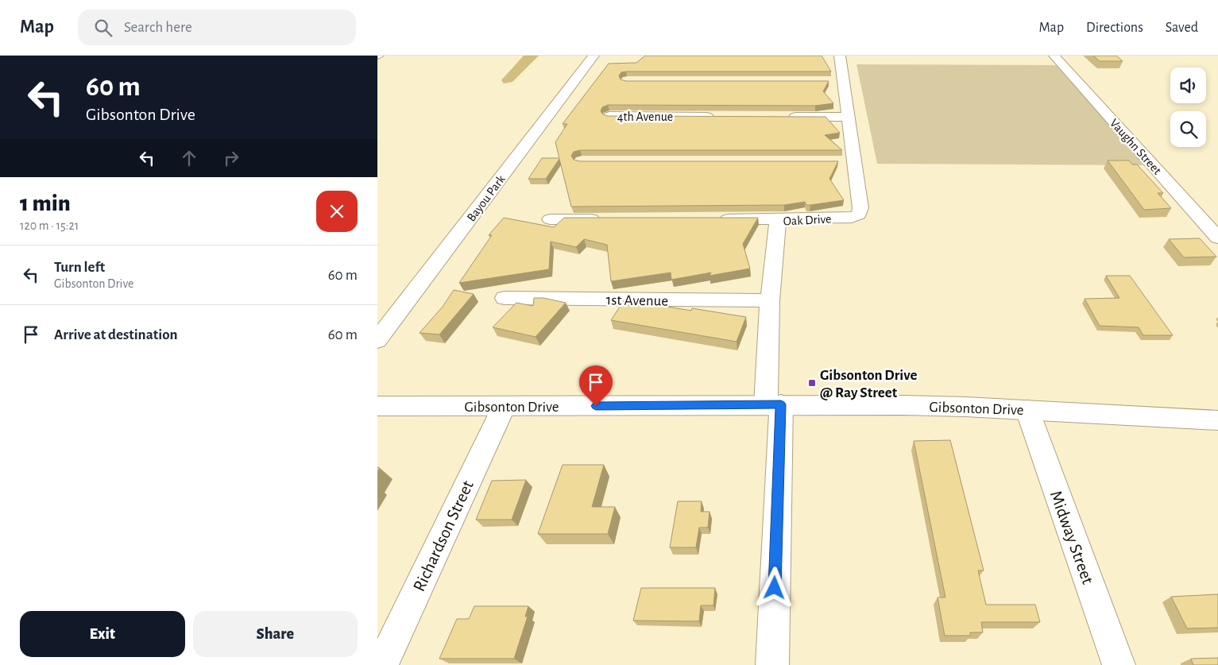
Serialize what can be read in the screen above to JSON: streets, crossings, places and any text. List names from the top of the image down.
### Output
{
  "streets": {
    "street": [
      "4th Avenue",
      "Vaughn Street",
      "Bayou Park",
      "Oak Drive",
      "1st Avenue",
      "Gibsonton Drive",
      "Richardson Street",
      "Midway Street"
    ]
  },
  "crossings": [
    ["Oak Drive", "1st Avenue"],
    ["Oak Drive", "Gibsonton Drive"],
    ["Gibsonton Drive", "Richardson Street"],
    ["Gibsonton Drive", "Midway Street"]
  ],
  "places": {
    "transit": ["Gibsonton Drive @ Ray Street"]
  },
  "page": {
    "header": "Map",
    "search": "Search here",
    "nav": ["Map", "Directions", "Saved"],
    "turn": ["60 m", "Gibsonton Drive"],
    "heading": ["1 min", "120 m · 15:21"],
    "list": [
      {
        "name": "Turn left",
        "note": "Gibsonton Drive",
        "value": "60 m"
      },
      {
        "name": "Arrive at destination",
        "value": "60 m"
      }
    ],
    "buttons": ["Exit", "Share"]
  }
}
